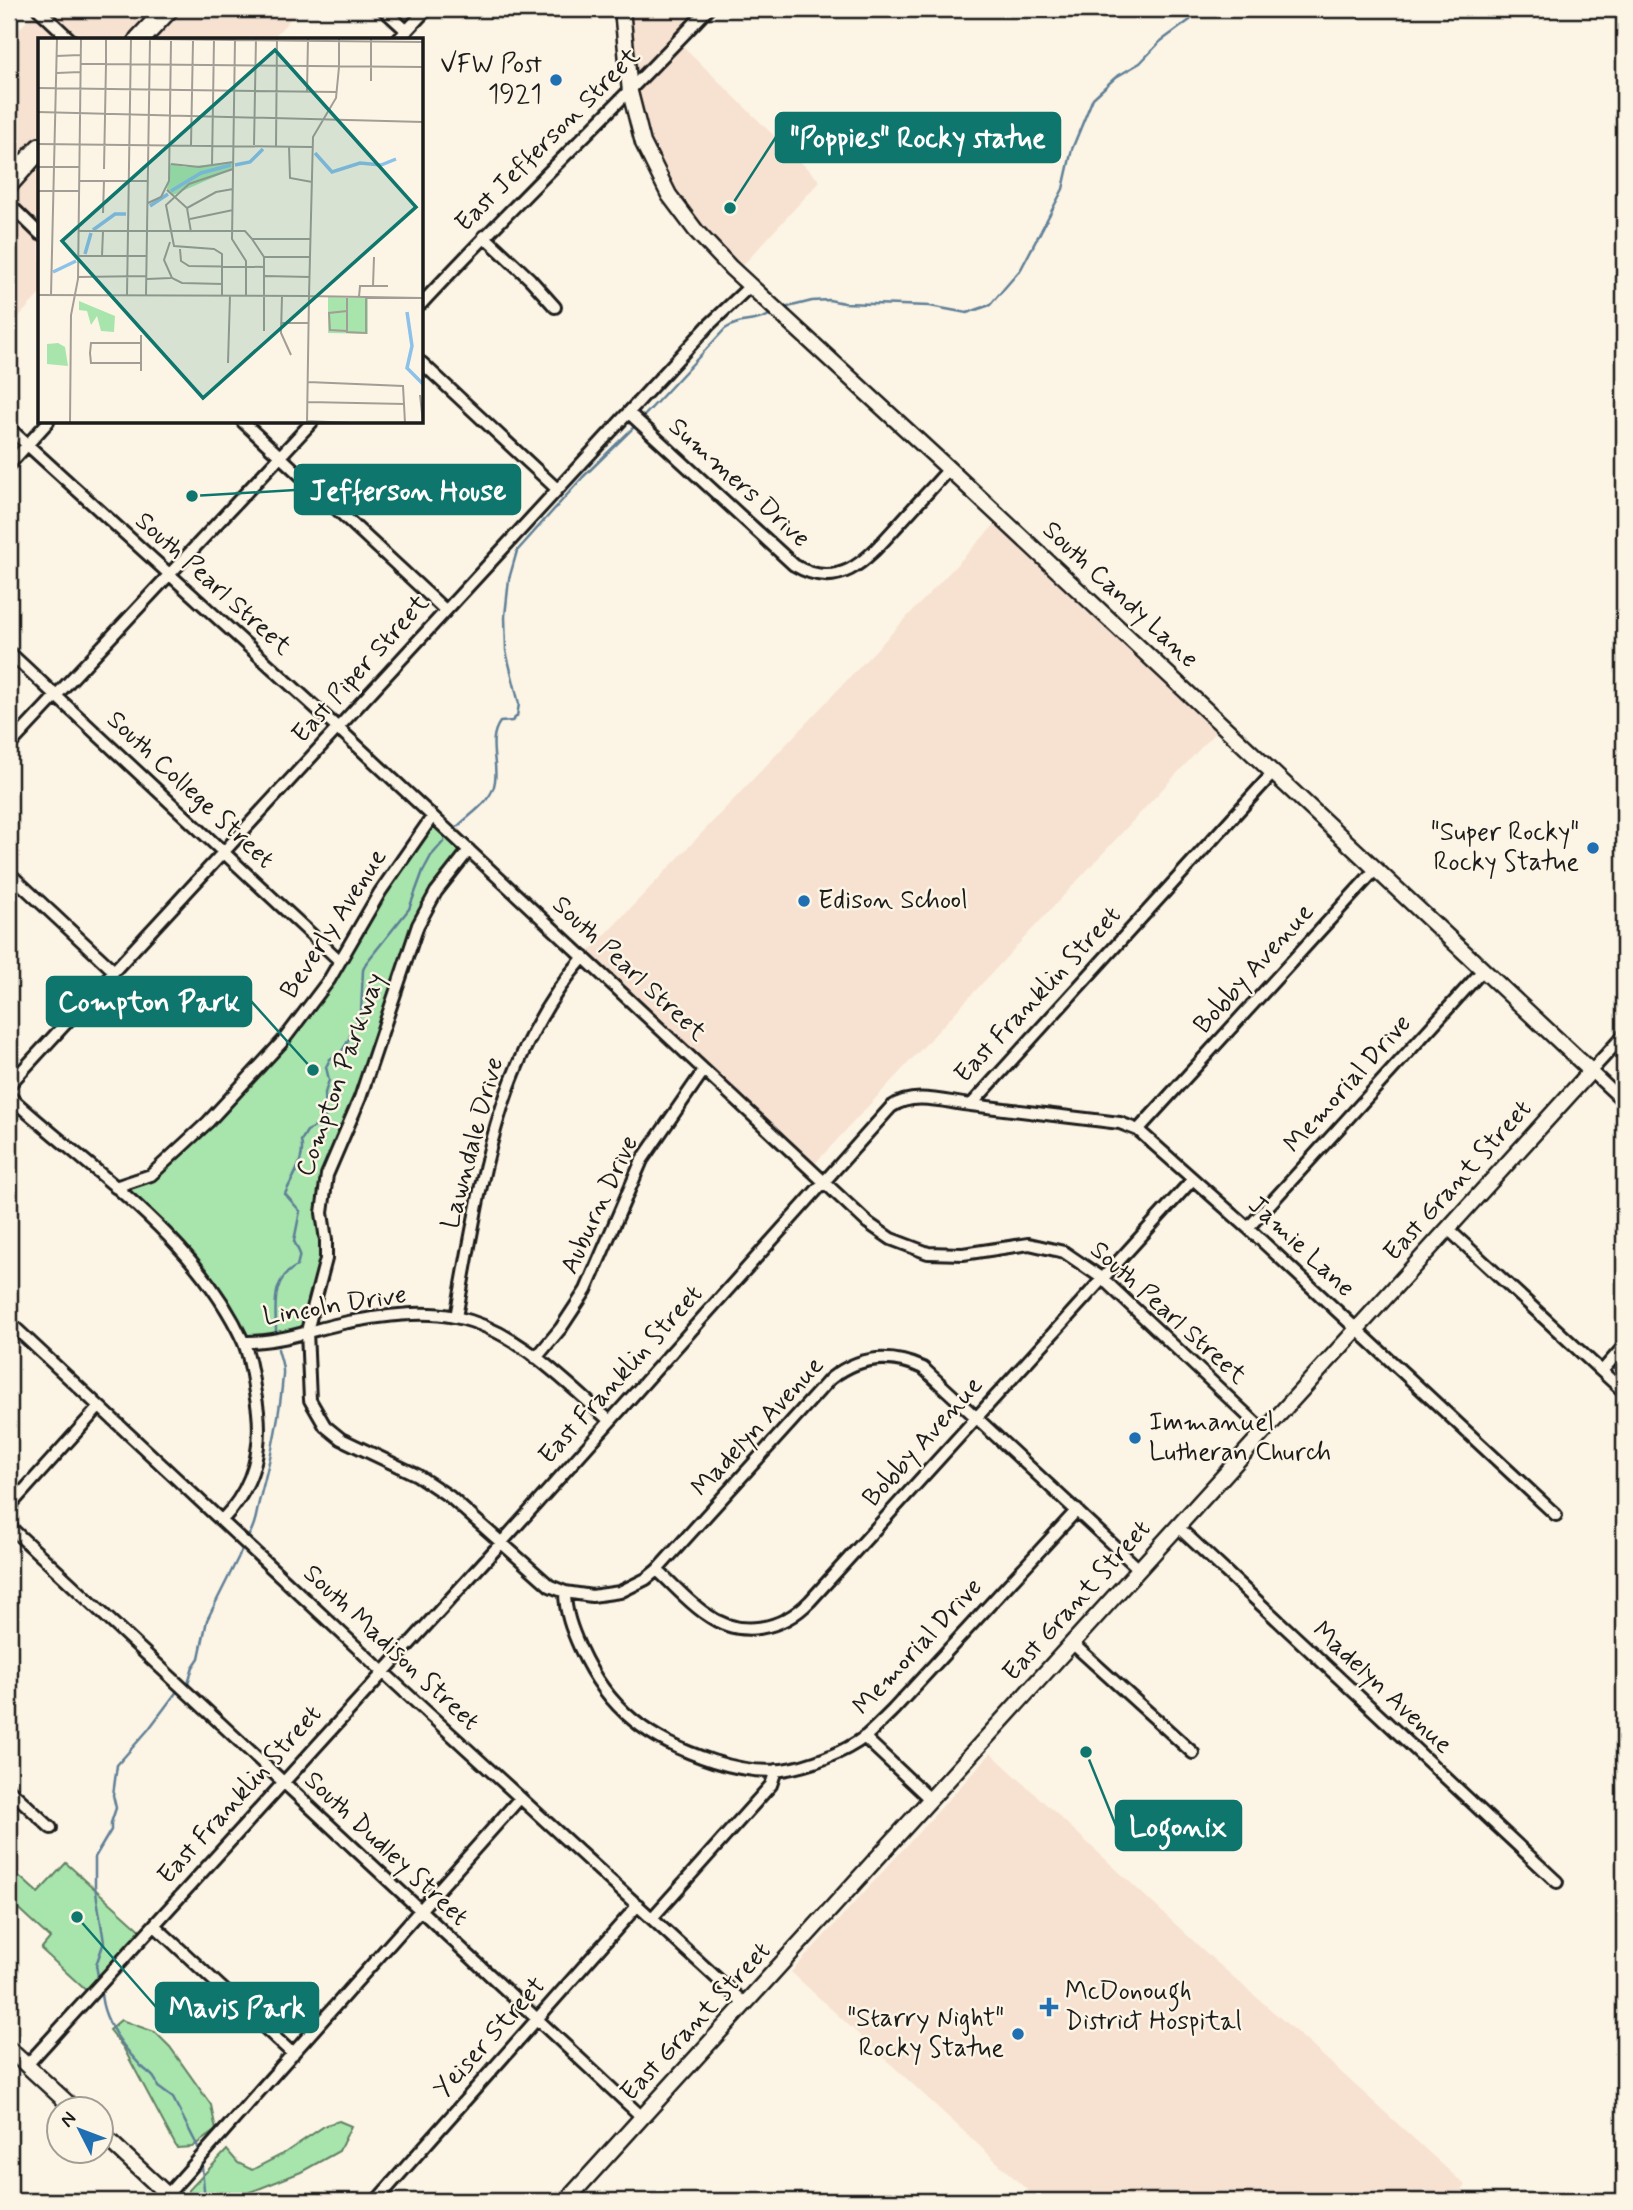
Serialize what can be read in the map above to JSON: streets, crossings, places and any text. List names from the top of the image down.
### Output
{
  "streets": {
    "main road": ["South Candy Lane", "East Grant Street"],
    "street": [
      "East Jefferson Street",
      "Summers Drive",
      "South Pearl Street",
      "East Piper Street",
      "South College Street",
      "Beverly Avenue",
      "Bobby Avenue",
      "East Franklin Street",
      "Compton Parkway",
      "Memorial Drive",
      "Lawndale Drive",
      "Auburn Drive",
      "Jamie Lane",
      "Lincoln Drive",
      "Madelyn Avenue",
      "South Madison Street",
      "South Dudley Street",
      "Yeiser Street"
    ]
  },
  "crossings": [
    ["East Jefferson Street", "South Candy Lane"],
    ["Summers Drive", "South Candy Lane"],
    ["Summers Drive", "East Piper Street"],
    ["South Pearl Street", "East Piper Street"],
    ["South Pearl Street", "Beverly Avenue"],
    ["South Pearl Street", "Bobby Avenue"],
    ["South Pearl Street", "East Franklin Street"],
    ["South Pearl Street", "Compton Parkway"],
    ["South Pearl Street", "Lawndale Drive"],
    ["South Pearl Street", "East Grant Street"],
    ["South Pearl Street", "Auburn Drive"],
    ["South Candy Lane", "East Piper Street"],
    ["South Candy Lane", "Bobby Avenue"],
    ["South Candy Lane", "East Franklin Street"],
    ["South Candy Lane", "Memorial Drive"],
    ["South Candy Lane", "East Grant Street"],
    ["East Piper Street", "South College Street"],
    ["South College Street", "Beverly Avenue"],
    ["Bobby Avenue", "Jamie Lane"],
    ["Bobby Avenue", "Madelyn Avenue"],
    ["East Franklin Street", "Jamie Lane"],
    ["East Franklin Street", "Lincoln Drive"],
    ["East Franklin Street", "Madelyn Avenue"],
    ["East Franklin Street", "South Madison Street"],
    ["East Franklin Street", "South Dudley Street"],
    ["Compton Parkway", "Lincoln Drive"],
    ["Memorial Drive", "Jamie Lane"],
    ["Memorial Drive", "Madelyn Avenue"],
    ["Lawndale Drive", "Lincoln Drive"],
    ["East Grant Street", "Jamie Lane"],
    ["East Grant Street", "Madelyn Avenue"],
    ["East Grant Street", "South Madison Street"],
    ["East Grant Street", "South Dudley Street"],
    ["Auburn Drive", "Lincoln Drive"],
    ["South Madison Street", "Yeiser Street"],
    ["South Dudley Street", "Yeiser Street"]
  ],
  "places": {
    "other": [
      "VFW Post 1921",
      "\"Poppies\" Rocky statue",
      "Jefferson House",
      "\"Super Rocky\" Rocky Statue",
      "Edison School",
      "Compton Park",
      "Immanuel Lutheran Church",
      "Logonix",
      "Mavis Park",
      "\"Starry Night\" Rocky Statue"
    ],
    "health": ["McDonough District Hospital"]
  },
  "north": "top left"
}
